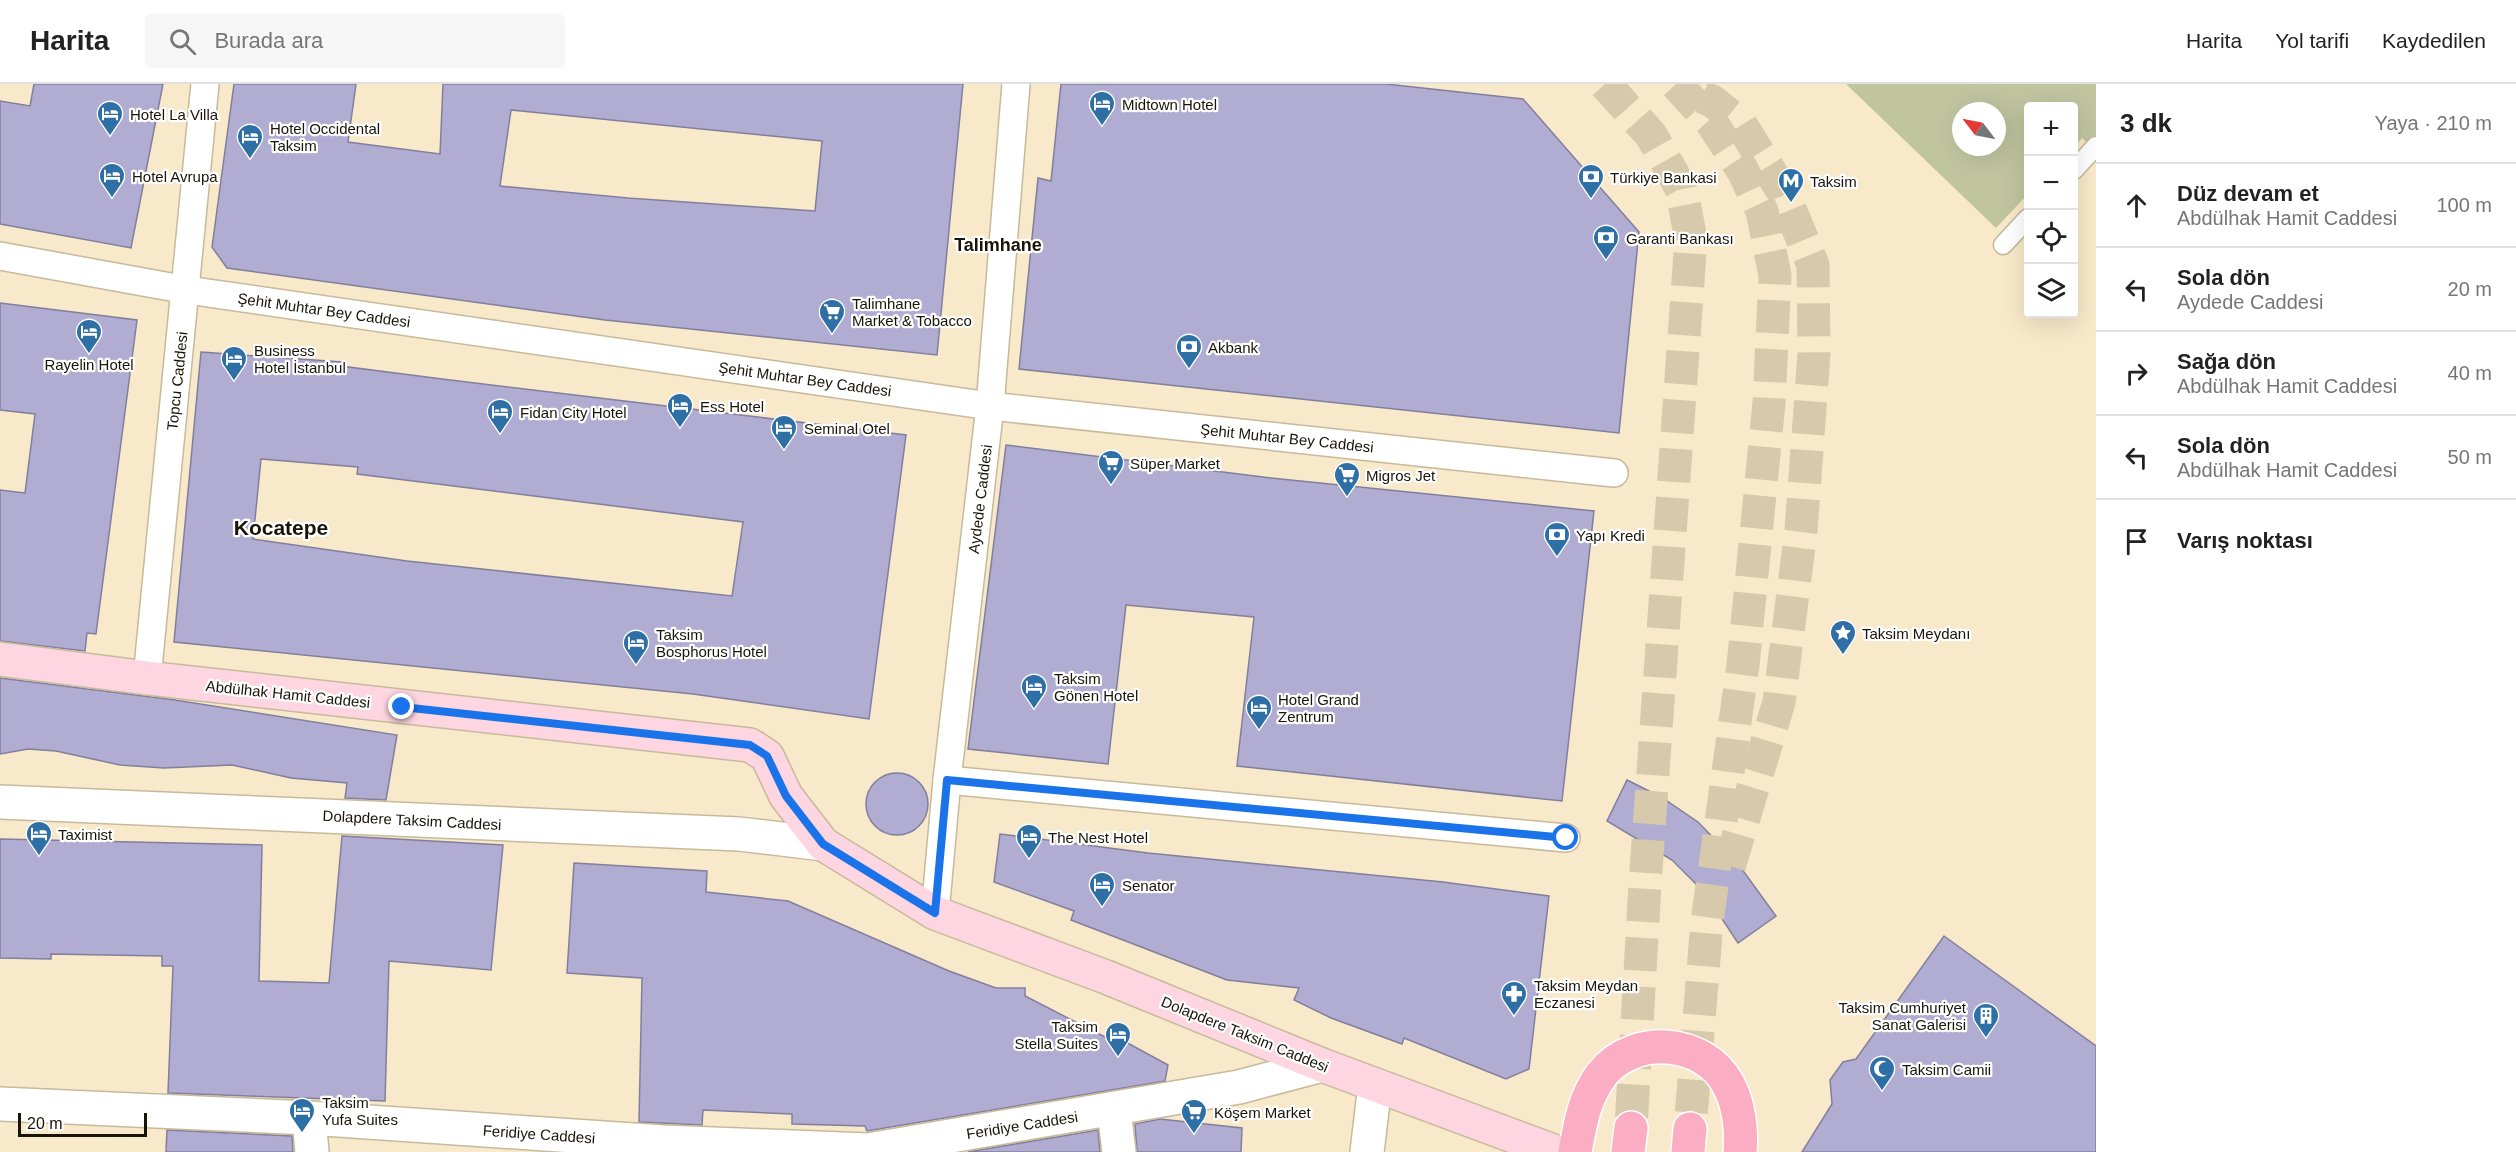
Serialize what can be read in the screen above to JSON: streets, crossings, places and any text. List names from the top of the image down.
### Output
{
  "streets": {
    "main road": ["Abdülhak Hamit Caddesi", "Dolapdere Taksim Caddesi"],
    "street": [
      "Şehit Muhtar Bey Caddesi",
      "Topcu Caddesi",
      "Aydede Caddesi",
      "Feridiye Caddesi"
    ]
  },
  "crossings": [
    ["Şehit Muhtar Bey Caddesi", "Topcu Caddesi"],
    ["Şehit Muhtar Bey Caddesi", "Aydede Caddesi"],
    ["Topcu Caddesi", "Abdülhak Hamit Caddesi"],
    ["Aydede Caddesi", "Abdülhak Hamit Caddesi"],
    ["Aydede Caddesi", "Dolapdere Taksim Caddesi"],
    ["Abdülhak Hamit Caddesi", "Dolapdere Taksim Caddesi"],
    ["Dolapdere Taksim Caddesi", "Feridiye Caddesi"]
  ],
  "districts": ["Talimhane", "Kocatepe"],
  "places": {
    "hotel": [
      "Midtown Hotel",
      "Hotel La Villa",
      "Hotel Occidental Taksim",
      "Hotel Avrupa",
      "Rayelin Hotel",
      "Business Hotel İstanbul",
      "Ess Hotel",
      "Fidan City Hotel",
      "Seminal Otel",
      "Taksim Bosphorus Hotel",
      "Taksim Gönen Hotel",
      "Hotel Grand Zentrum",
      "Taximist",
      "The Nest Hotel",
      "Senator",
      "Taksim Stella Suites",
      "Taksim Yufa Suites"
    ],
    "bank": [
      "Türkiye Bankasi",
      "Garanti Bankası",
      "Akbank",
      "Yapı Kredi"
    ],
    "metro station": ["Taksim"],
    "supermarket": [
      "Talimhane Market & Tobacco",
      "Süper Market",
      "Migros Jet",
      "Köşem Market"
    ],
    "place": ["Taksim Meydanı"],
    "pharmacy": ["Taksim Meydan Eczanesi"],
    "building": ["Taksim Cumhuriyet Sanat Galerisi"],
    "mosque": ["Taksim Camii"]
  },
  "scale_bar": "20 m",
  "north": "top left",
  "page": {
    "header": "Harita",
    "search": "Burada ara",
    "nav": ["Harita", "Yol tarifi", "Kaydedilen"],
    "heading": ["3 dk", "Yaya · 210 m"],
    "map_buttons": ["+", "−"],
    "list": [
      ["Düz devam et", "Abdülhak Hamit Caddesi", "100 m"],
      ["Sola dön", "Aydede Caddesi", "20 m"],
      ["Sağa dön", "Abdülhak Hamit Caddesi", "40 m"],
      ["Sola dön", "Abdülhak Hamit Caddesi", "50 m"],
      "Varış noktası"
    ],
    "scale": "20 m"
  }
}
